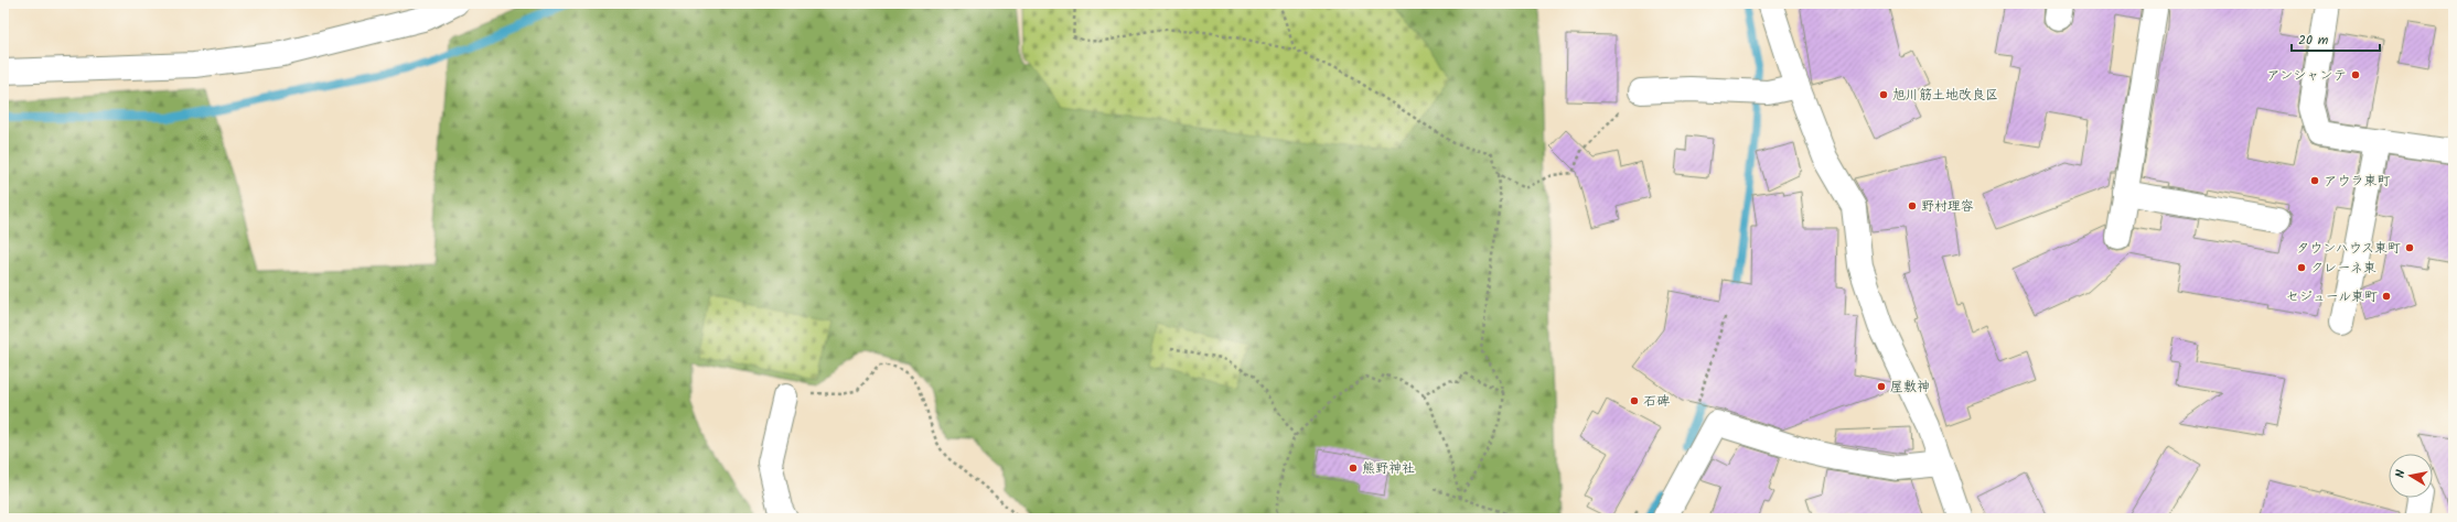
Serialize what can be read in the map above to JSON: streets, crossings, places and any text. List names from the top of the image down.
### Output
{
  "places": [
    "アンシャンテ",
    "旭川筋土地改良区",
    "アウラ東町",
    "野村理容",
    "タウンハウス東町",
    "クレーネ東",
    "セジュール東町",
    "屋敷神",
    "石碑",
    "熊野神社"
  ],
  "scale_bar": "20 m",
  "north": "left"
}
